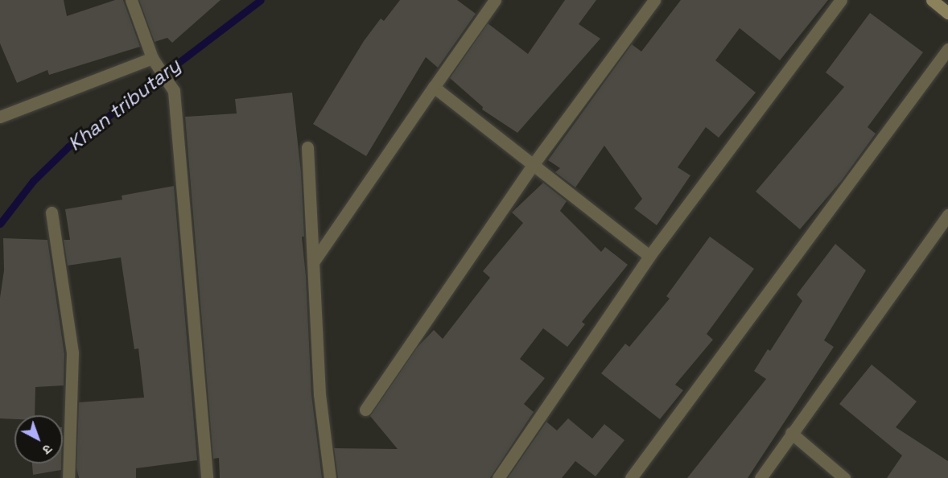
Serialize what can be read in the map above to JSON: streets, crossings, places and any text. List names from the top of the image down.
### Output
{
  "water": ["Khan tributary"],
  "north": "bottom right"
}
